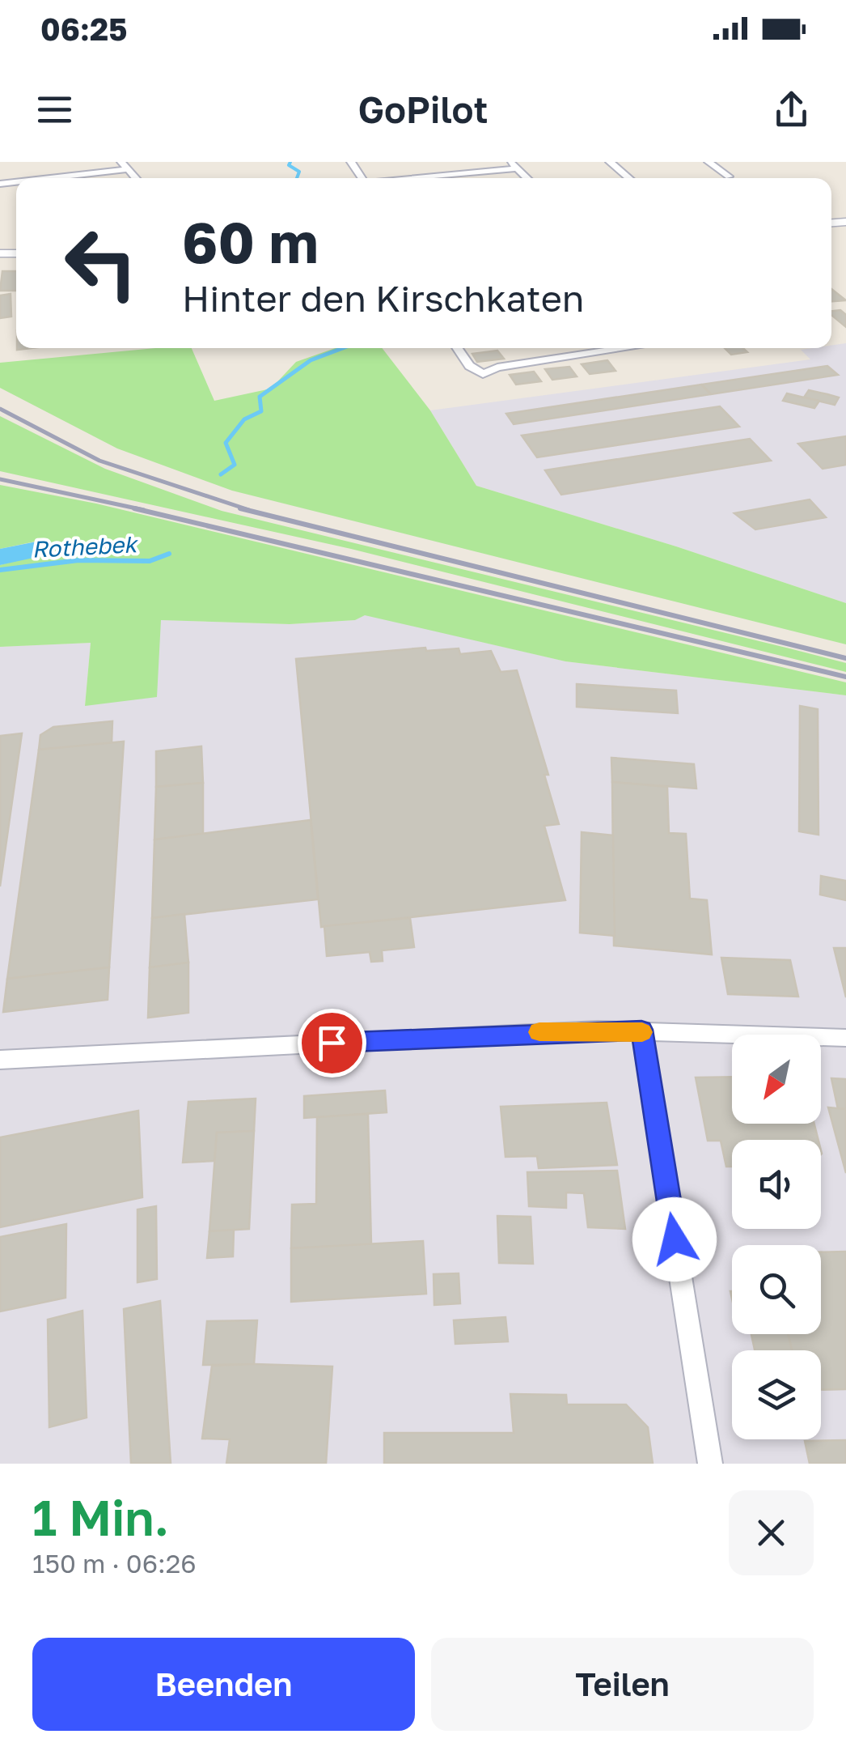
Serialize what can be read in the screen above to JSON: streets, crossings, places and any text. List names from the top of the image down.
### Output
{
  "water": ["Rothebek"],
  "north": "bottom left",
  "page": {
    "status": "06:25",
    "header": "GoPilot",
    "turn": ["60 m", "Hinter den Kirschkaten"],
    "heading": ["1 Min.", "150 m · 06:26"],
    "buttons": ["Beenden", "Teilen"]
  }
}
